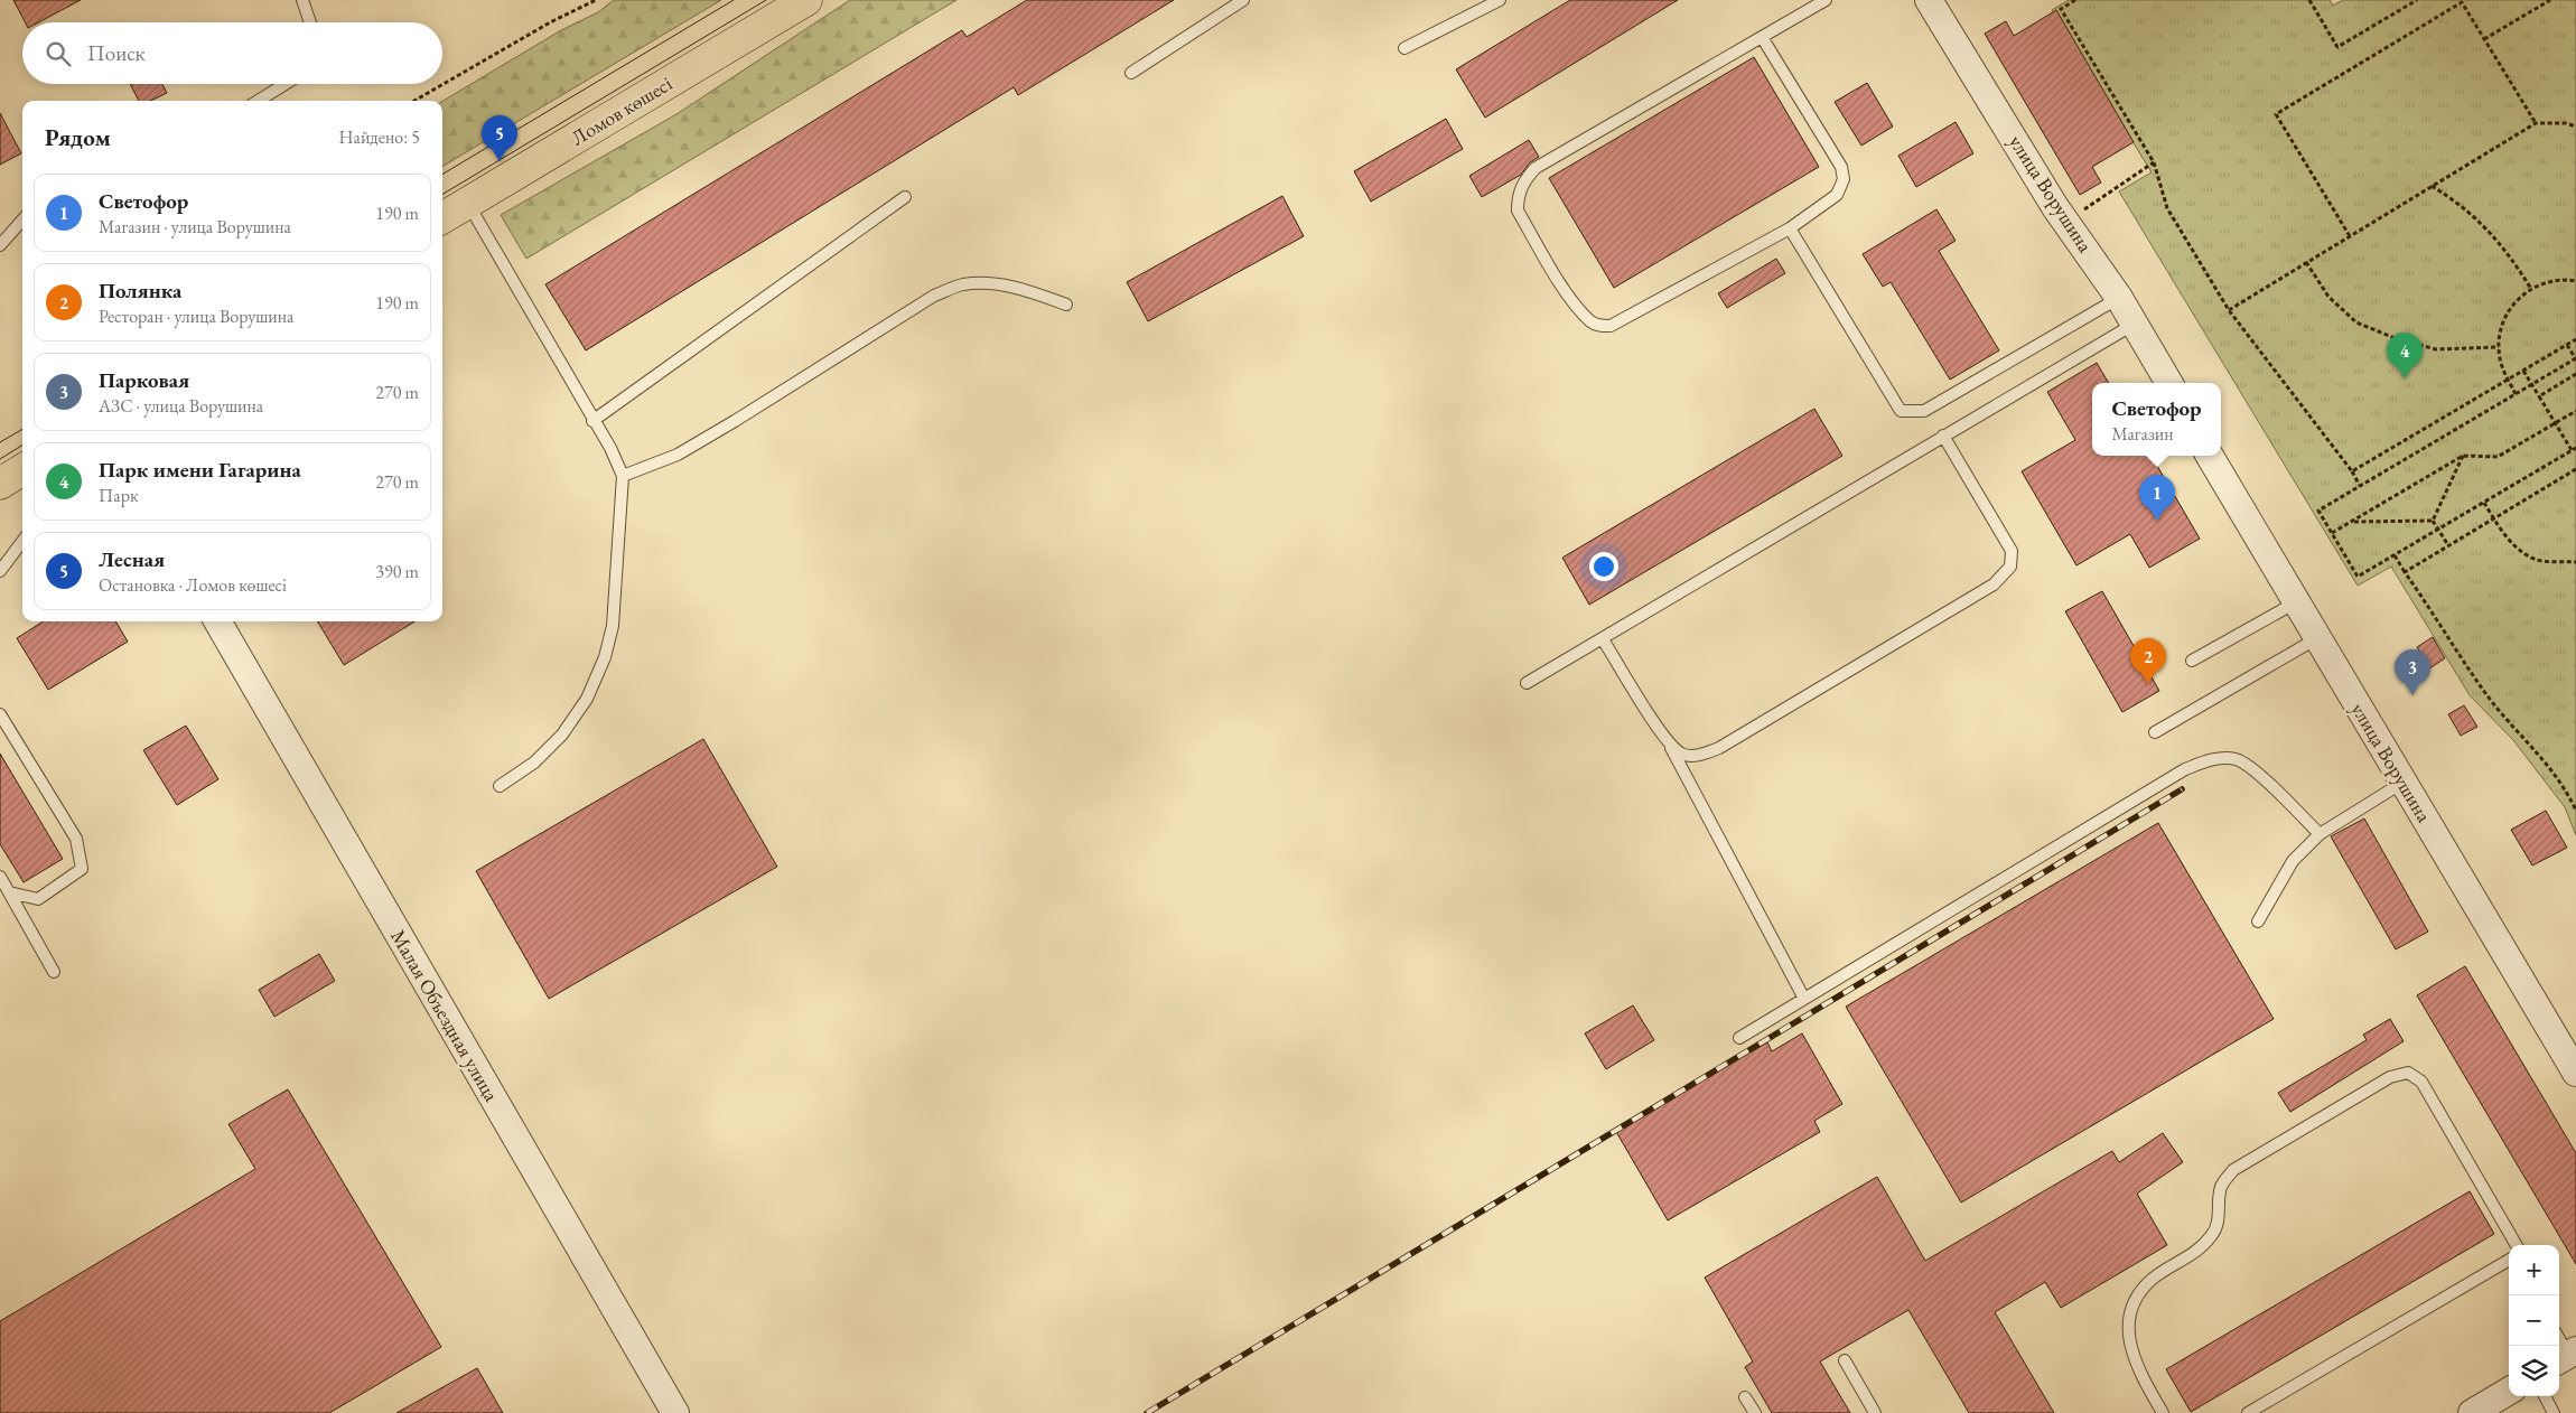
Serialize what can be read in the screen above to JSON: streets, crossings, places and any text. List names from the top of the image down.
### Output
{
  "streets": {
    "main road": ["Ломов көшесі"],
    "street": ["улица Ворушина", "Малая Объездная улица"]
  },
  "page": {
    "search": "Поиск",
    "heading": ["Рядом", "Найдено: 5"],
    "pins": [
      "5",
      "4",
      "1",
      "2",
      "3"
    ],
    "list": [
      {
        "mark": "1",
        "name": "Светофор",
        "note": "Магазин · улица Ворушина",
        "value": "190 m"
      },
      {
        "mark": "2",
        "name": "Полянка",
        "note": "Ресторан · улица Ворушина",
        "value": "190 m"
      },
      {
        "mark": "3",
        "name": "Парковая",
        "note": "АЗС · улица Ворушина",
        "value": "270 m"
      },
      {
        "mark": "4",
        "name": "Парк имени Гагарина",
        "note": "Парк",
        "value": "270 m"
      },
      {
        "mark": "5",
        "name": "Лесная",
        "note": "Остановка · Ломов көшесі",
        "value": "390 m"
      }
    ],
    "popup": ["Светофор", "Магазин"],
    "map_buttons": ["+", "−"]
  }
}
